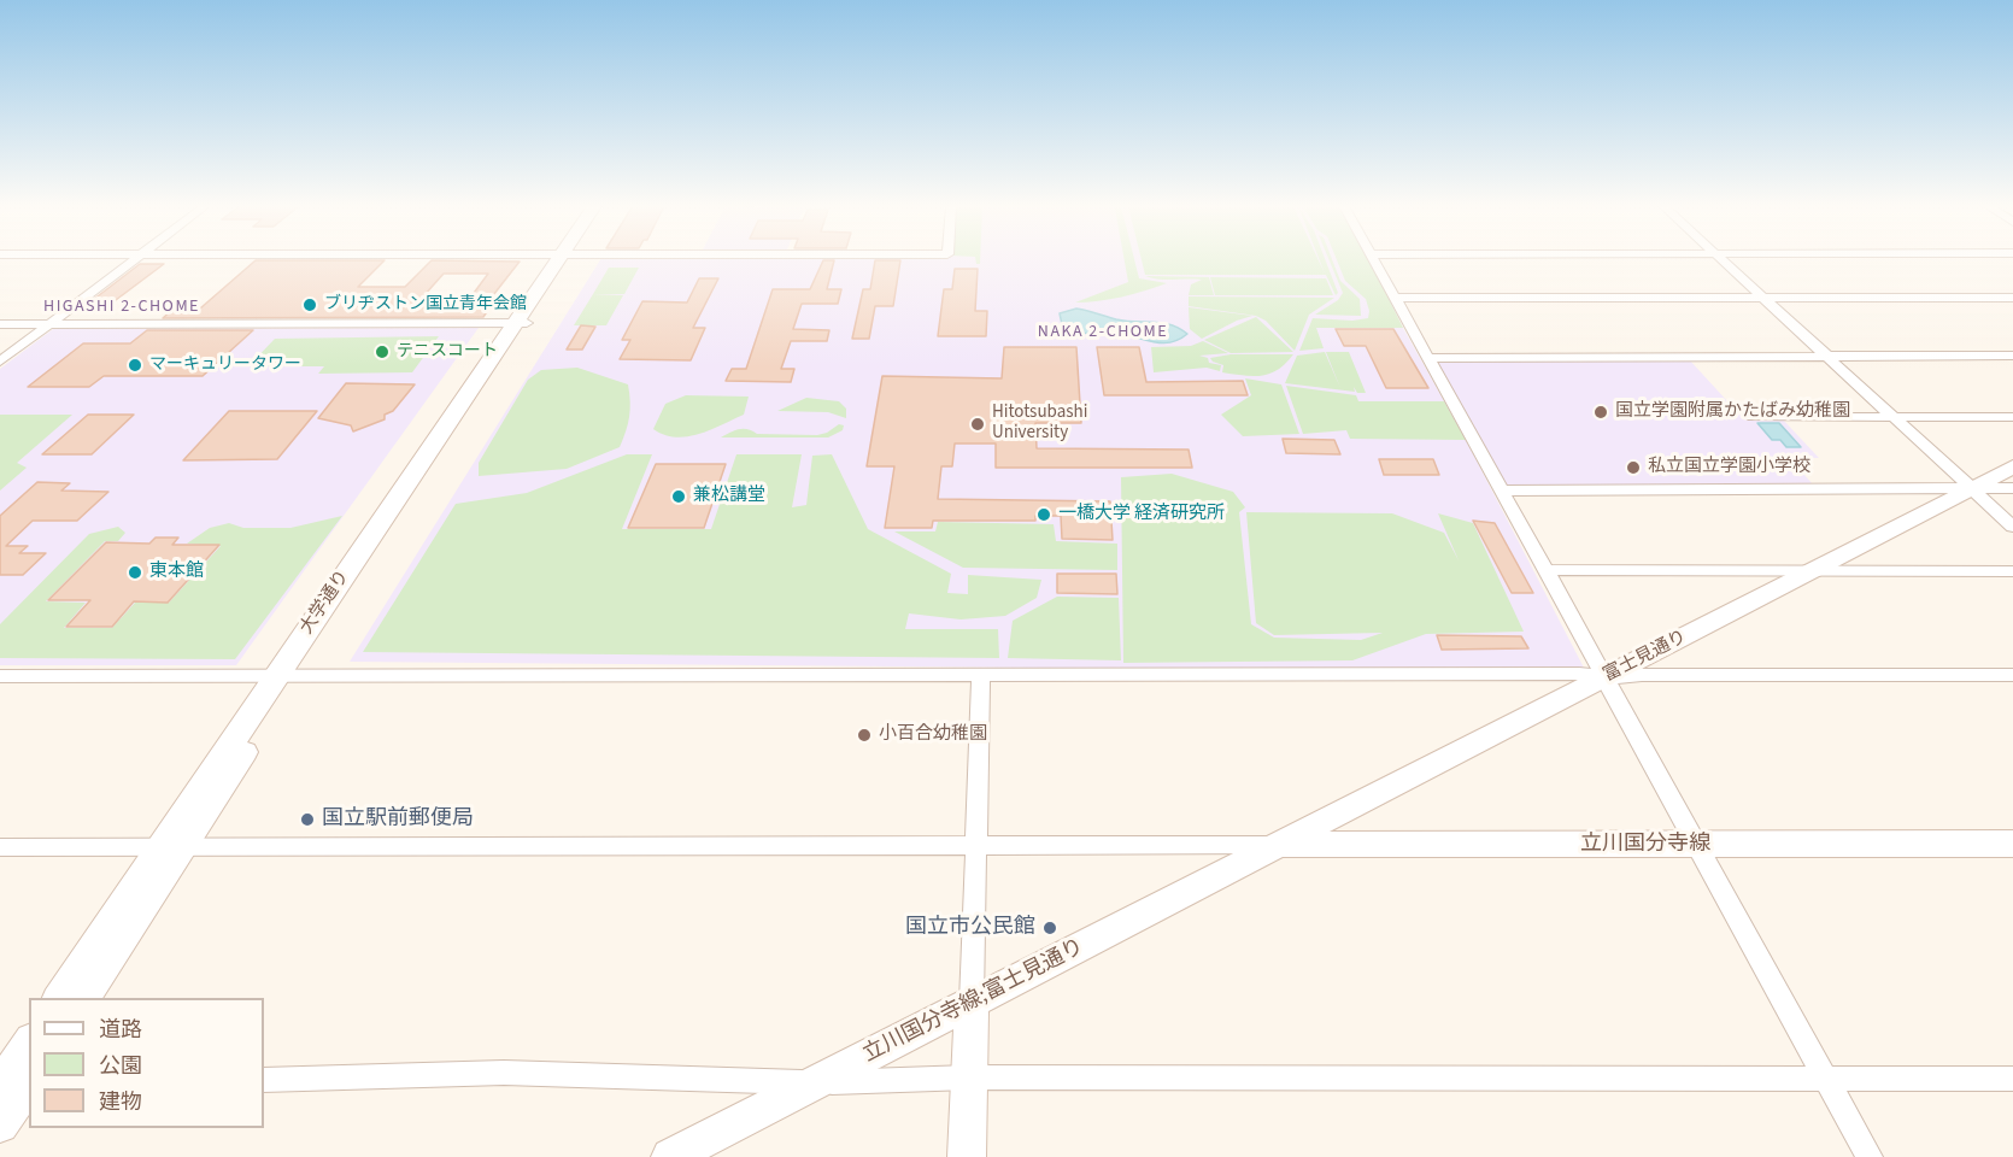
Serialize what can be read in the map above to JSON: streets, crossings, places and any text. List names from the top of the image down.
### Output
{
  "streets": {
    "main road": [
      "大学通り",
      "富士見通り",
      "立川国分寺線",
      "立川国分寺線;富士見通り"
    ]
  },
  "crossings": [
    ["富士見通り", "立川国分寺線"],
    ["富士見通り", "立川国分寺線;富士見通り"],
    ["立川国分寺線", "立川国分寺線;富士見通り"]
  ],
  "districts": ["HIGASHI 2-CHOME", "NAKA 2-CHOME"],
  "places": [
    "ブリヂストン国立青年会館",
    "テニスコート",
    "マーキュリータワー",
    "国立学園附属かたばみ幼稚園",
    "Hitotsubashi University",
    "私立国立学園小学校",
    "兼松講堂",
    "一橋大学 経済研究所",
    "東本館",
    "小百合幼稚園",
    "国立駅前郵便局",
    "国立市公民館"
  ],
  "legend": ["道路", "公園", "建物"]
}
